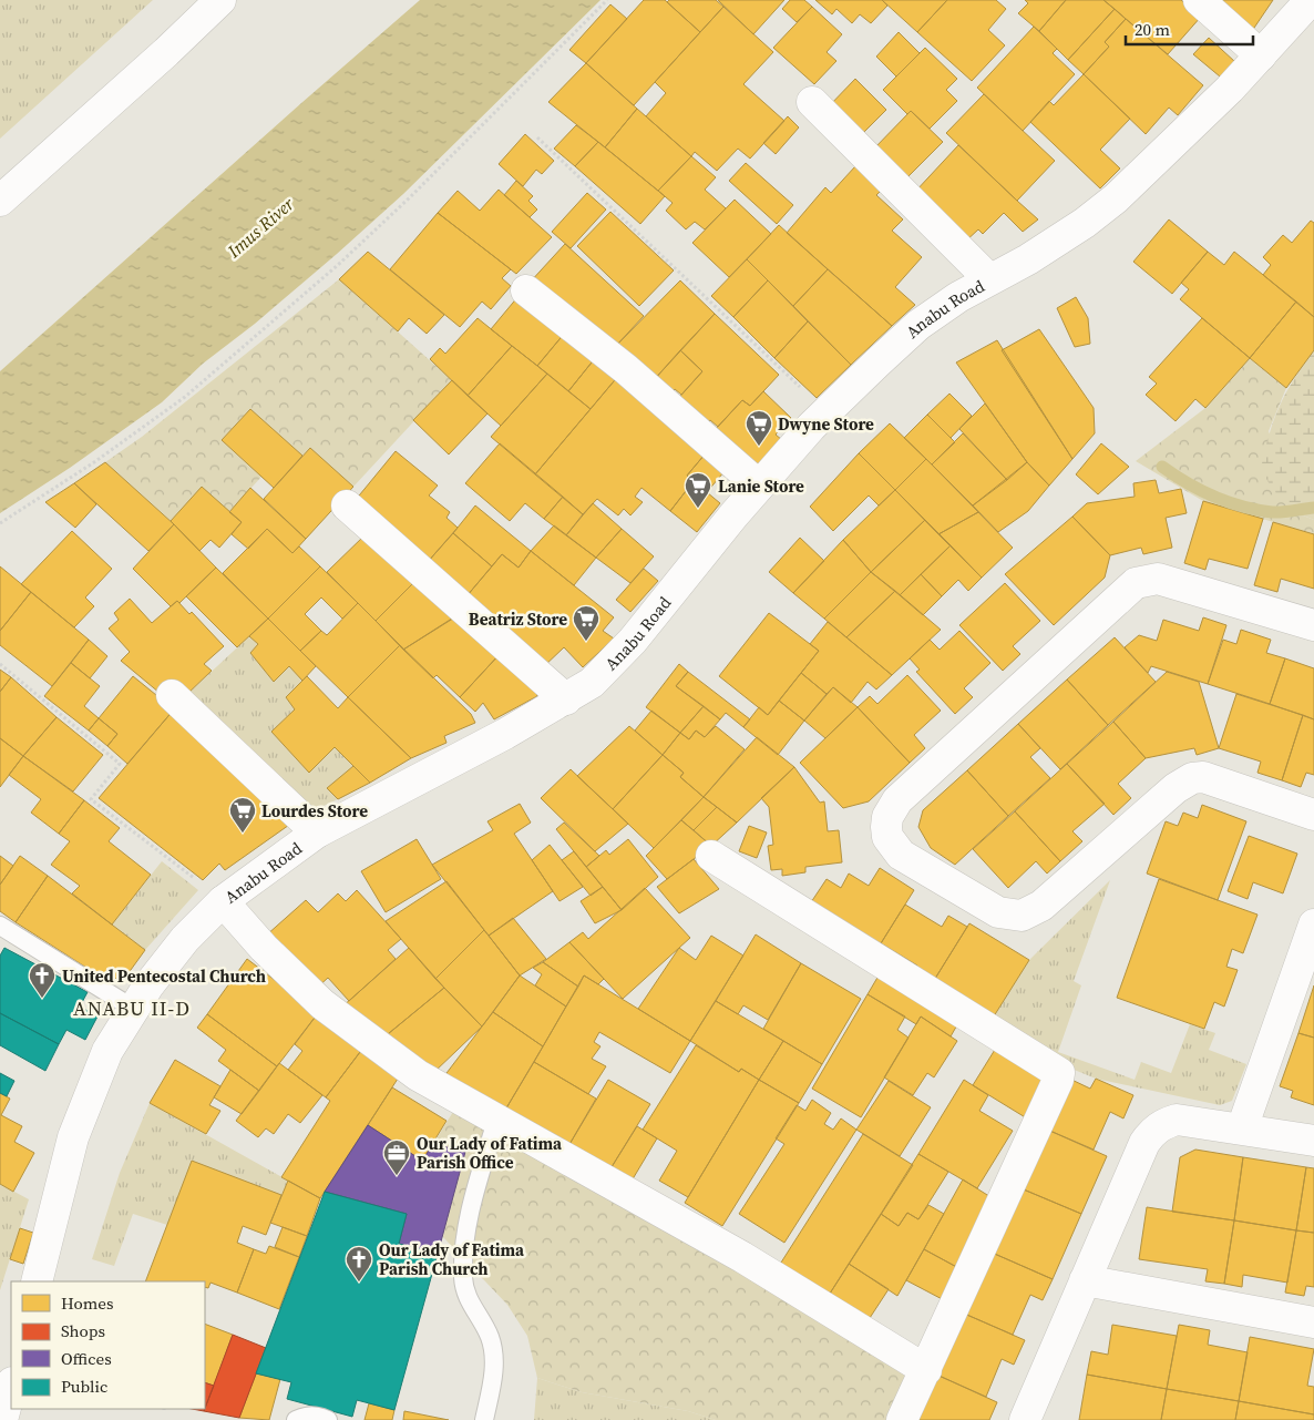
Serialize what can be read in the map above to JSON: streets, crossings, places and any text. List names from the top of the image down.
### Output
{
  "streets": {
    "street": ["Anabu Road"]
  },
  "districts": ["ANABU II-D"],
  "water": ["Imus River"],
  "places": {
    "supermarket": [
      "Dwyne Store",
      "Lanie Store",
      "Beatriz Store",
      "Lourdes Store"
    ],
    "church": ["United Pentecostal Church", "Our Lady of Fatima Parish Church"],
    "office": ["Our Lady of Fatima Parish Office"]
  },
  "legend": [
    "Homes",
    "Shops",
    "Offices",
    "Public"
  ],
  "scale_bar": "20 m"
}
